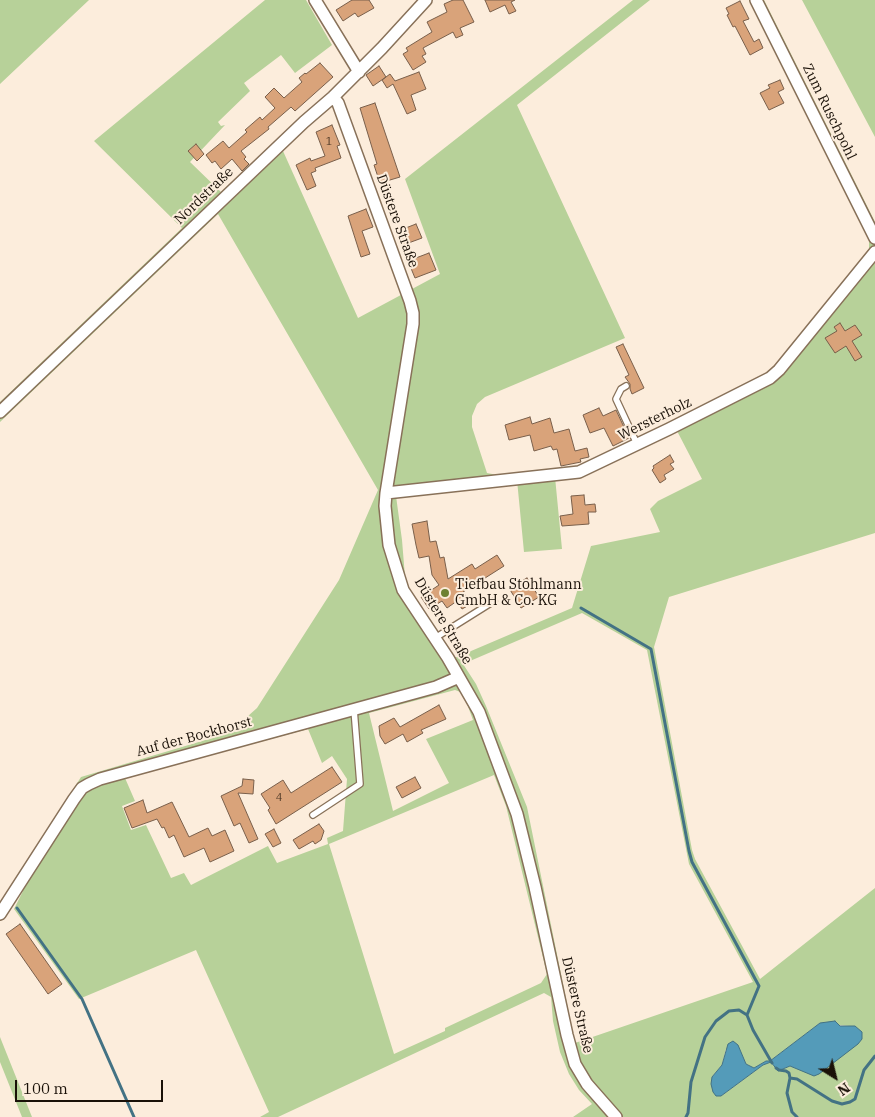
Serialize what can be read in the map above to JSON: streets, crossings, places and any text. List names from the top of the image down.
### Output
{
  "streets": {
    "street": [
      "Zum Ruschpohl",
      "Nordstraße",
      "Düstere Straße",
      "Wersterholz",
      "Auf der Bockhorst"
    ]
  },
  "crossings": [
    ["Nordstraße", "Düstere Straße"],
    ["Düstere Straße", "Wersterholz"],
    ["Düstere Straße", "Auf der Bockhorst"]
  ],
  "places": ["Tiefbau Stohlmann GmbH & Co. KG"],
  "house_numbers": ["1", "4"],
  "scale_bar": "100 m",
  "north": "bottom right"
}
